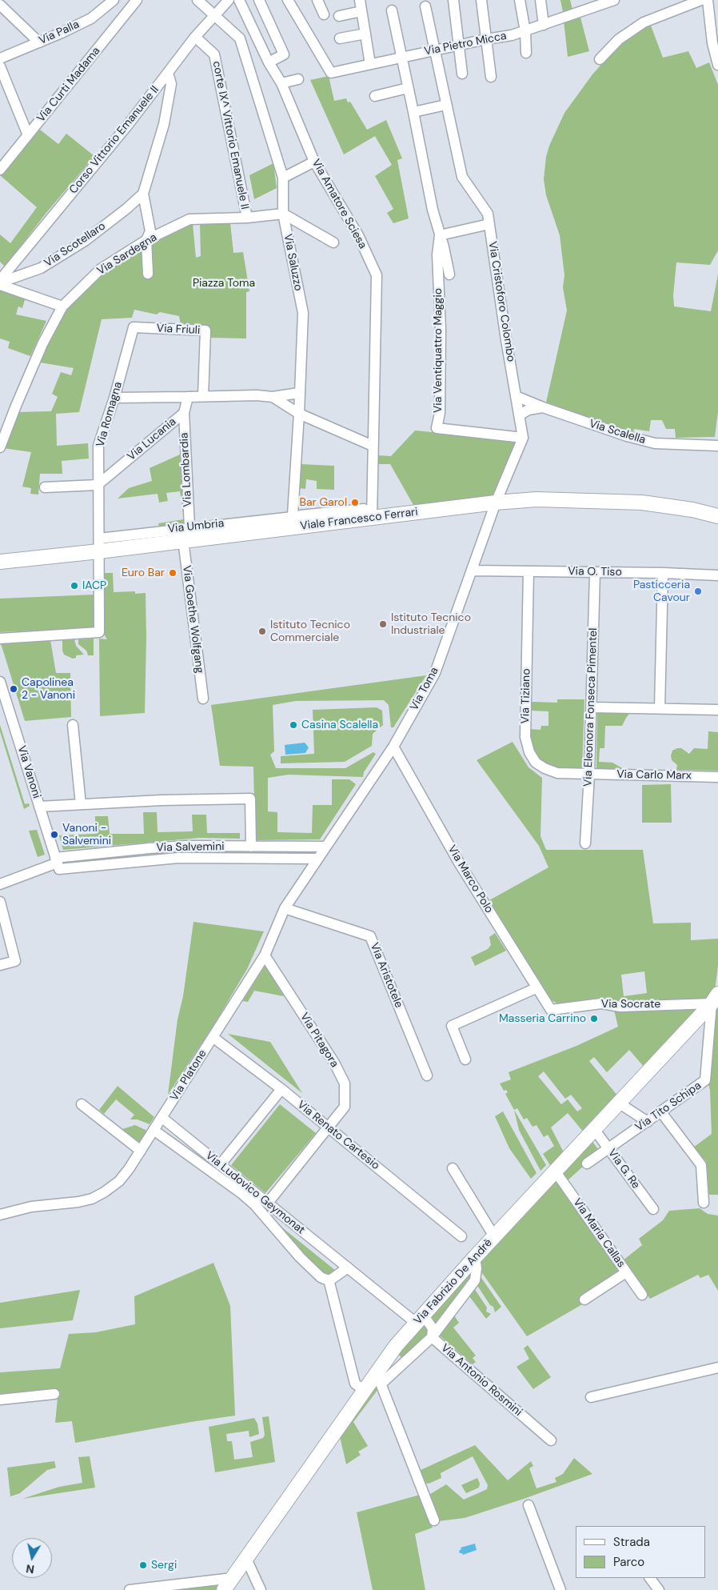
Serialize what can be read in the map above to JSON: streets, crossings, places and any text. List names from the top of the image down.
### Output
{
  "streets": {
    "street": [
      "Via Palla",
      "Via Pietro Micca",
      "Via Curti Madama",
      "corte IX^ Vittorio Emanuele II",
      "Corso Vittorio Emanuele II",
      "Via Amatore Sciesa",
      "Via Scotellaro",
      "Via Sardegna",
      "Via Saluzzo",
      "Via Cristoforo Colombo",
      "Via Friuli",
      "Via Ventiquattro Maggio",
      "Via Romagna",
      "Via Scalella",
      "Via Lucania",
      "Via Lombardia",
      "Viale Francesco Ferrari",
      "Via Umbria",
      "Via O. Tiso",
      "Via Goethe Wolfgang",
      "Via Toma",
      "Via Tiziano",
      "Via Eleonora Fonseca Pimentel",
      "Via Vanoni",
      "Via Carlo Marx",
      "Via Salvemini",
      "Via Marco Polo",
      "Via Aristotele",
      "Via Socrate",
      "Via Pitagora",
      "Via Platone",
      "Via Tito Schipa",
      "Via Renato Cartesio",
      "Via G. Re",
      "Via Ludovico Geymonat",
      "Via Maria Callas",
      "Via Fabrizio De Andrè",
      "Via Antonio Rosmini"
    ]
  },
  "crossings": [
    ["Via Pietro Micca", "Via Cristoforo Colombo"],
    ["Via Pietro Micca", "Via Ventiquattro Maggio"],
    ["corte IX^ Vittorio Emanuele II", "Corso Vittorio Emanuele II"],
    ["corte IX^ Vittorio Emanuele II", "Via Sardegna"],
    ["Corso Vittorio Emanuele II", "Via Scotellaro"],
    ["Corso Vittorio Emanuele II", "Via Saluzzo"],
    ["Via Amatore Sciesa", "Viale Francesco Ferrari"],
    ["Via Sardegna", "Via Saluzzo"],
    ["Via Saluzzo", "Viale Francesco Ferrari"],
    ["Via Saluzzo", "Via Umbria"],
    ["Via Cristoforo Colombo", "Via Ventiquattro Maggio"],
    ["Via Cristoforo Colombo", "Via Scalella"],
    ["Via Friuli", "Via Romagna"],
    ["Via Romagna", "Via Lucania"],
    ["Via Romagna", "Viale Francesco Ferrari"],
    ["Via Romagna", "Via Umbria"],
    ["Via Lucania", "Via Lombardia"],
    ["Via Lombardia", "Via Umbria"],
    ["Viale Francesco Ferrari", "Via Umbria"],
    ["Viale Francesco Ferrari", "Via Goethe Wolfgang"],
    ["Viale Francesco Ferrari", "Via Toma"],
    ["Via O. Tiso", "Via Toma"],
    ["Via O. Tiso", "Via Tiziano"],
    ["Via O. Tiso", "Via Eleonora Fonseca Pimentel"],
    ["Via Toma", "Via Salvemini"],
    ["Via Toma", "Via Marco Polo"],
    ["Via Toma", "Via Platone"],
    ["Via Tiziano", "Via Eleonora Fonseca Pimentel"],
    ["Via Tiziano", "Via Carlo Marx"],
    ["Via Eleonora Fonseca Pimentel", "Via Carlo Marx"],
    ["Via Vanoni", "Via Salvemini"],
    ["Via Salvemini", "Via Platone"],
    ["Via Marco Polo", "Via Socrate"],
    ["Via Aristotele", "Via Platone"],
    ["Via Socrate", "Via Tito Schipa"],
    ["Via Socrate", "Via Fabrizio De Andrè"],
    ["Via Pitagora", "Via Platone"],
    ["Via Pitagora", "Via Renato Cartesio"],
    ["Via Pitagora", "Via Ludovico Geymonat"],
    ["Via Platone", "Via Renato Cartesio"],
    ["Via Platone", "Via Ludovico Geymonat"],
    ["Via Tito Schipa", "Via G. Re"],
    ["Via Tito Schipa", "Via Fabrizio De Andrè"],
    ["Via G. Re", "Via Fabrizio De Andrè"],
    ["Via Ludovico Geymonat", "Via Fabrizio De Andrè"],
    ["Via Ludovico Geymonat", "Via Antonio Rosmini"],
    ["Via Maria Callas", "Via Fabrizio De Andrè"],
    ["Via Fabrizio De Andrè", "Via Antonio Rosmini"]
  ],
  "parks": ["Piazza Toma"],
  "places": [
    "Bar Garol",
    "Euro Bar",
    "IACP",
    "Pasticceria Cavour",
    "Istituto Tecnico Industriale",
    "Istituto Tecnico Commerciale",
    "Capolinea 2 - Vanoni",
    "Casina Scalella",
    "Vanoni - Salvemini",
    "Masseria Carrino",
    "Sergi"
  ],
  "legend": ["Strada", "Parco"],
  "north": "bottom"
}
